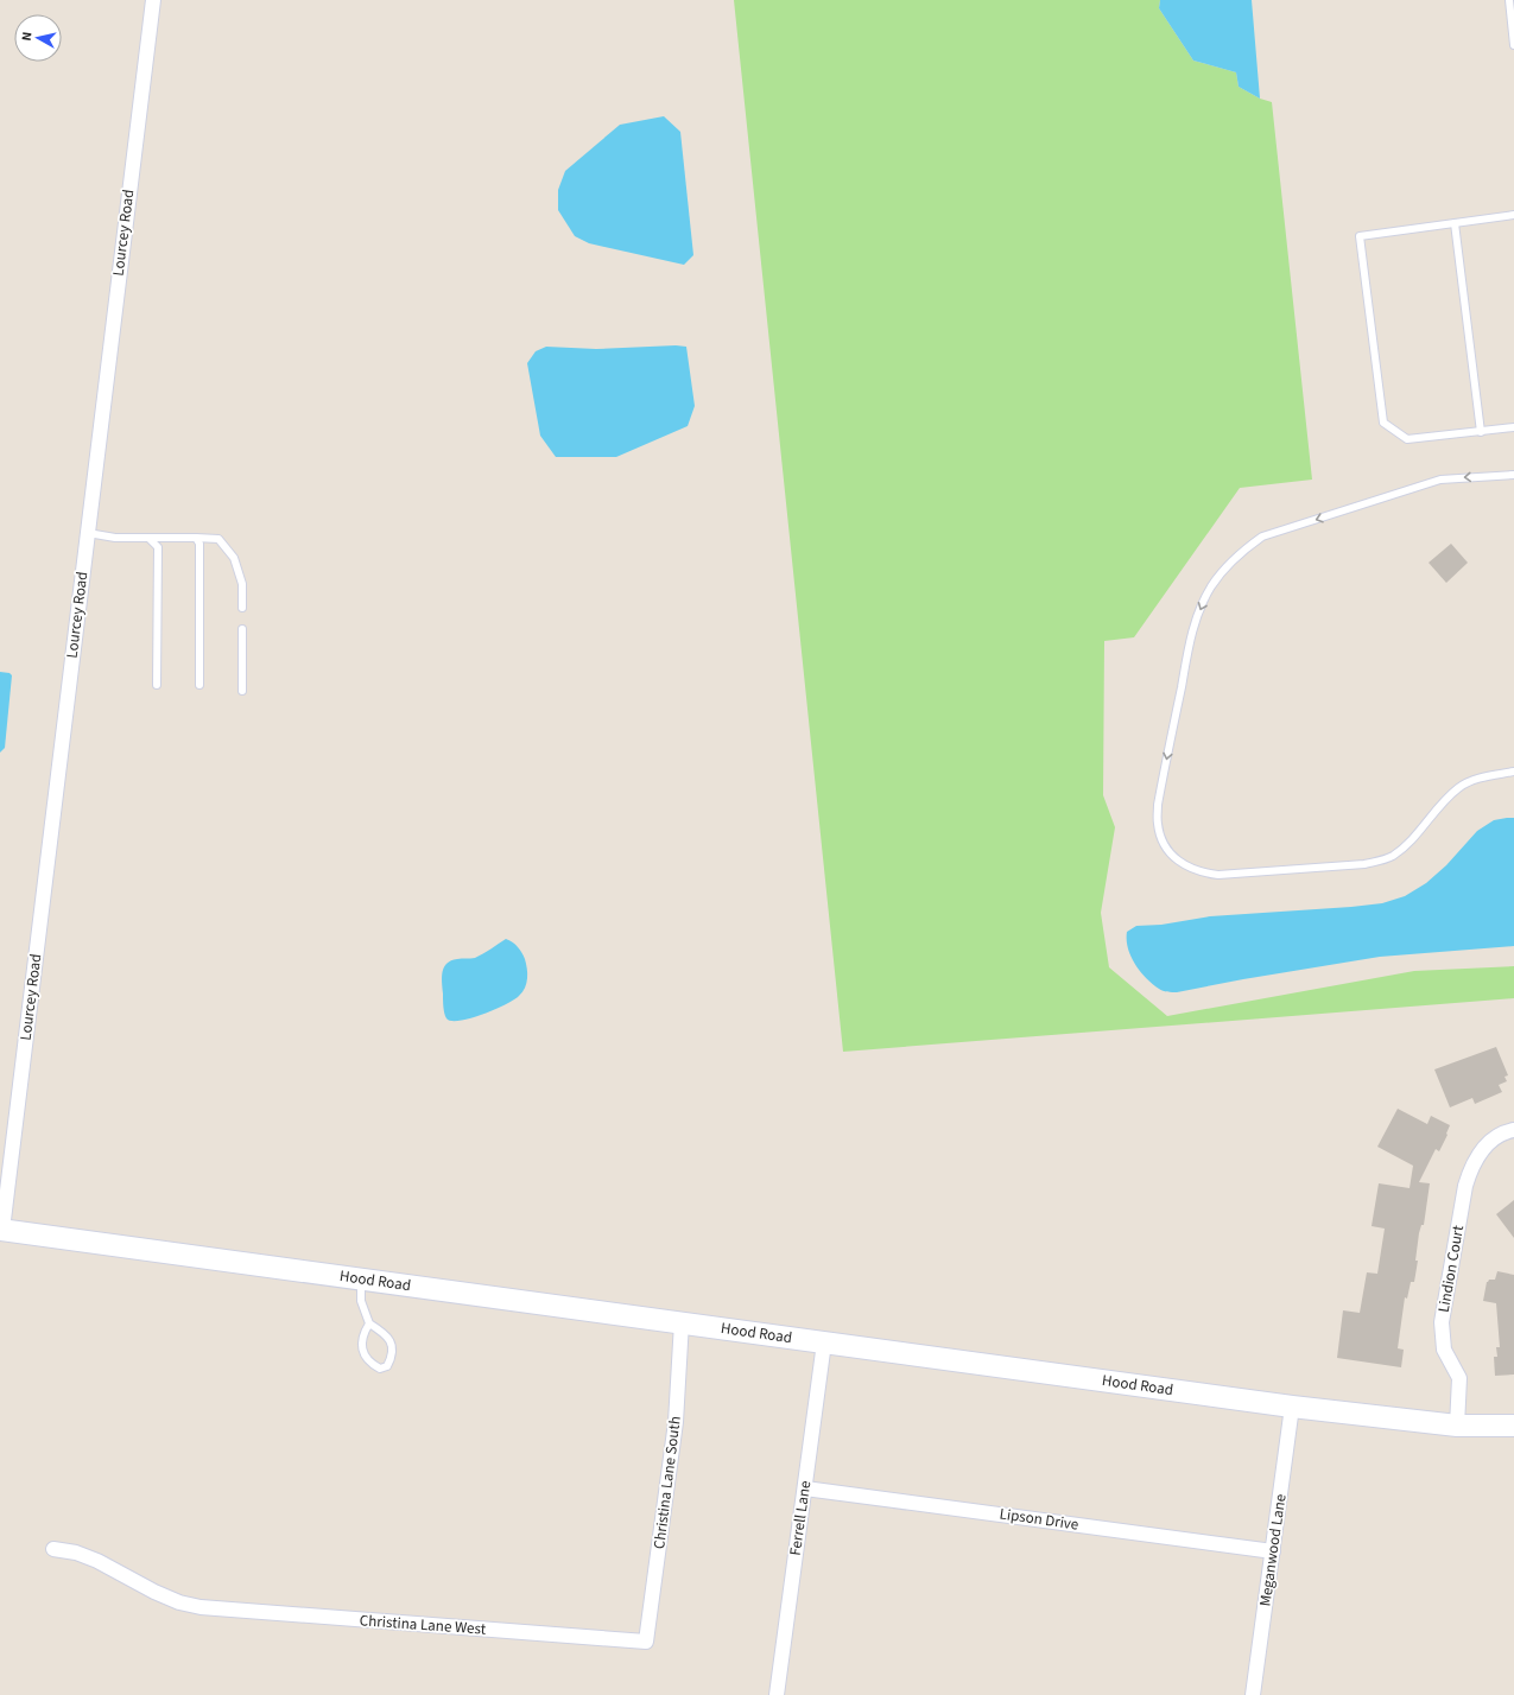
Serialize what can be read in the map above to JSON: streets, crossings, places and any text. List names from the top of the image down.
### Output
{
  "streets": {
    "street": [
      "Lourcey Road",
      "Lindion Court",
      "Hood Road",
      "Christina Lane South",
      "Ferrell Lane",
      "Lipson Drive",
      "Meganwood Lane",
      "Christina Lane West"
    ]
  },
  "crossings": [
    ["Lourcey Road", "Hood Road"],
    ["Lindion Court", "Hood Road"],
    ["Hood Road", "Christina Lane South"],
    ["Hood Road", "Ferrell Lane"],
    ["Hood Road", "Meganwood Lane"],
    ["Christina Lane South", "Christina Lane West"],
    ["Ferrell Lane", "Lipson Drive"],
    ["Lipson Drive", "Meganwood Lane"]
  ],
  "north": "left"
}
